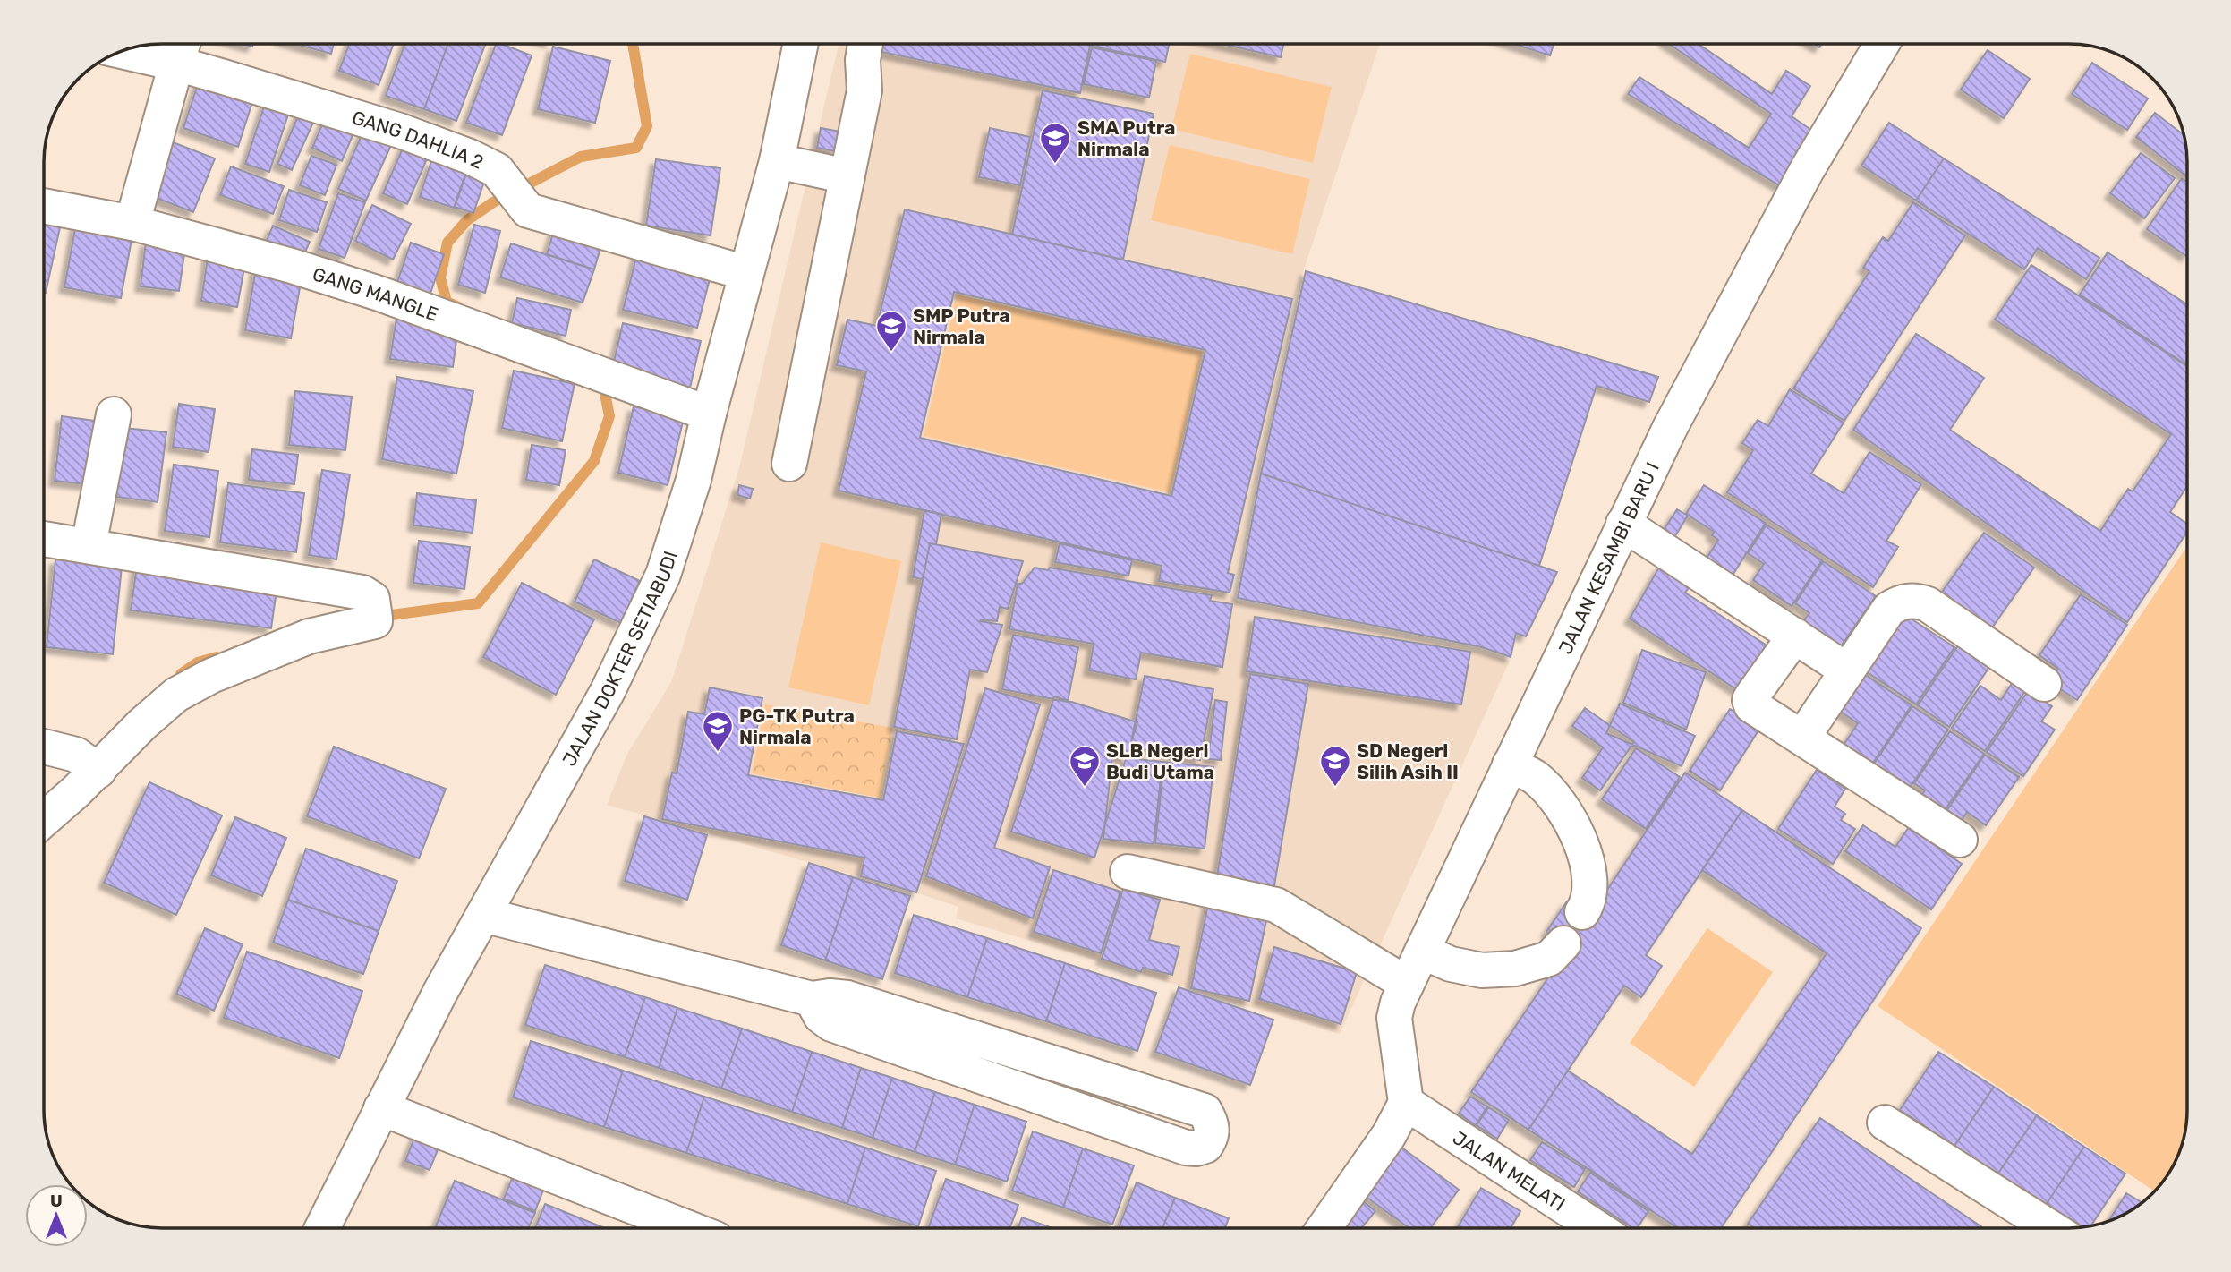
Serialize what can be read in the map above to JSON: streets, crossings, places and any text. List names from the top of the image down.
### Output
{
  "streets": {
    "street": [
      "GANG DAHLIA 2",
      "GANG MANGLE",
      "JALAN KESAMBI BARU I",
      "JALAN DOKTER SETIABUDI",
      "JALAN MELATI"
    ]
  },
  "crossings": [
    ["GANG DAHLIA 2", "JALAN DOKTER SETIABUDI"],
    ["GANG MANGLE", "JALAN DOKTER SETIABUDI"],
    ["JALAN KESAMBI BARU I", "JALAN MELATI"]
  ],
  "places": {
    "school or university": [
      "SMA Putra Nirmala",
      "SMP Putra Nirmala",
      "PG-TK Putra Nirmala",
      "SLB Negeri Budi Utama",
      "SD Negeri Silih Asih II"
    ]
  },
  "north": "top"
}
